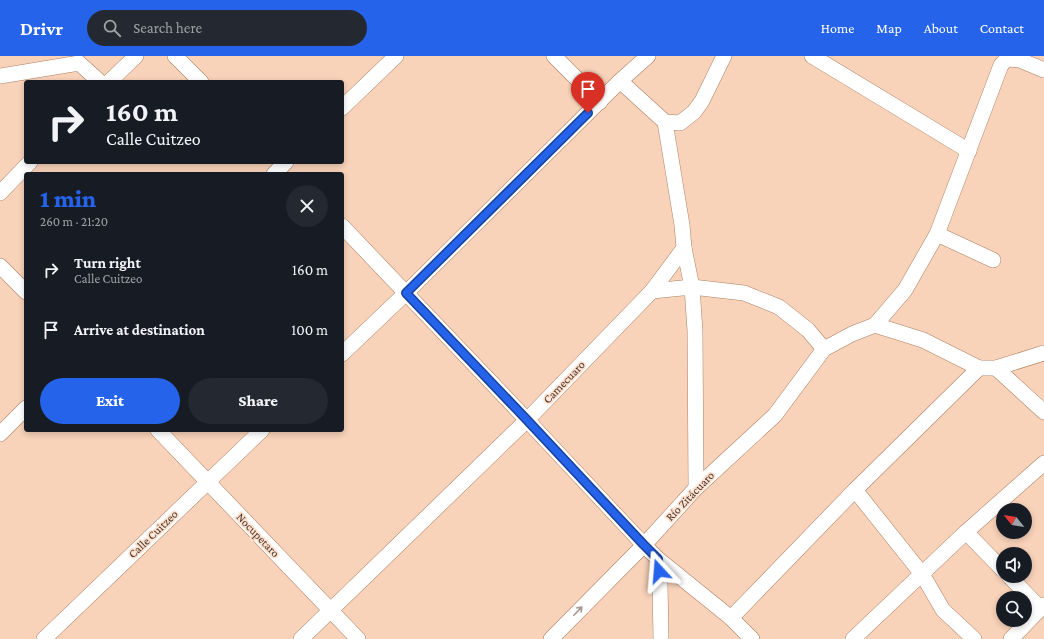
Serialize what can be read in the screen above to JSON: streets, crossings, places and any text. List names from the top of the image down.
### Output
{
  "streets": {
    "street": [
      "Camecuaro",
      "Río Zitácuaro",
      "Calle Cuitzeo",
      "Nocupetaro"
    ]
  },
  "crossings": [
    ["Camecuaro", "Nocupetaro"],
    ["Calle Cuitzeo", "Nocupetaro"]
  ],
  "north": "top left",
  "page": {
    "header": "Drivr",
    "search": "Search here",
    "nav": [
      "Home",
      "Map",
      "About",
      "Contact"
    ],
    "turn": ["160 m", "Calle Cuitzeo"],
    "heading": ["1 min", "260 m · 21:20"],
    "list": [
      {
        "name": "Turn right",
        "note": "Calle Cuitzeo",
        "value": "160 m"
      },
      {
        "name": "Arrive at destination",
        "value": "100 m"
      }
    ],
    "buttons": ["Exit", "Share"]
  }
}
